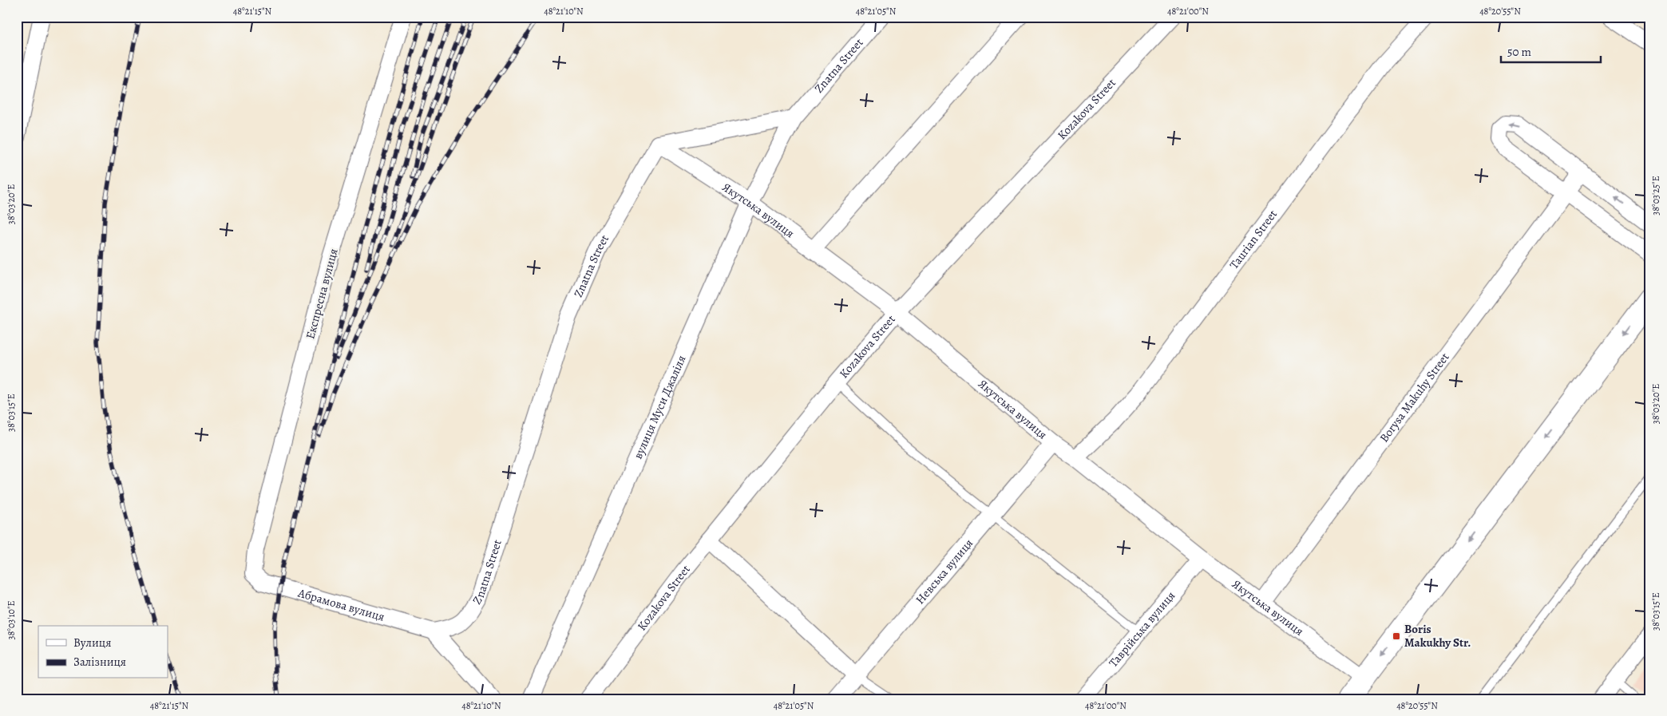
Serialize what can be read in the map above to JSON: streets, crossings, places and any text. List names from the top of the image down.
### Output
{
  "streets": {
    "street": [
      "Znatna Street",
      "Kozakova Street",
      "Якутська вулиця",
      "Taurian Street",
      "Експресна вулиця",
      "Borysa Makuhy Street",
      "вулиця Муси Джаліля",
      "Невська вулиця",
      "Абрамова вулиця",
      "Таврійська вулиця"
    ]
  },
  "crossings": [
    ["Znatna Street", "Якутська вулиця"],
    ["Znatna Street", "вулиця Муси Джаліля"],
    ["Znatna Street", "Абрамова вулиця"],
    ["Kozakova Street", "Якутська вулиця"],
    ["Якутська вулиця", "Taurian Street"],
    ["Якутська вулиця", "Borysa Makuhy Street"],
    ["Якутська вулиця", "вулиця Муси Джаліля"],
    ["Якутська вулиця", "Невська вулиця"],
    ["Якутська вулиця", "Таврійська вулиця"],
    ["Експресна вулиця", "Абрамова вулиця"]
  ],
  "places": {
    "transit": ["Boris Makukhy Str."]
  },
  "legend": ["Вулиця", "Залізниця"],
  "scale_bar": "50 m",
  "coordinates": [
    "48°21'15\"N",
    "48°21'10\"N",
    "48°21'05\"N",
    "48°21'00\"N",
    "48°20'55\"N",
    "38°03'25\"E",
    "38°03'20\"E",
    "38°03'15\"E",
    "38°03'10\"E"
  ]
}
